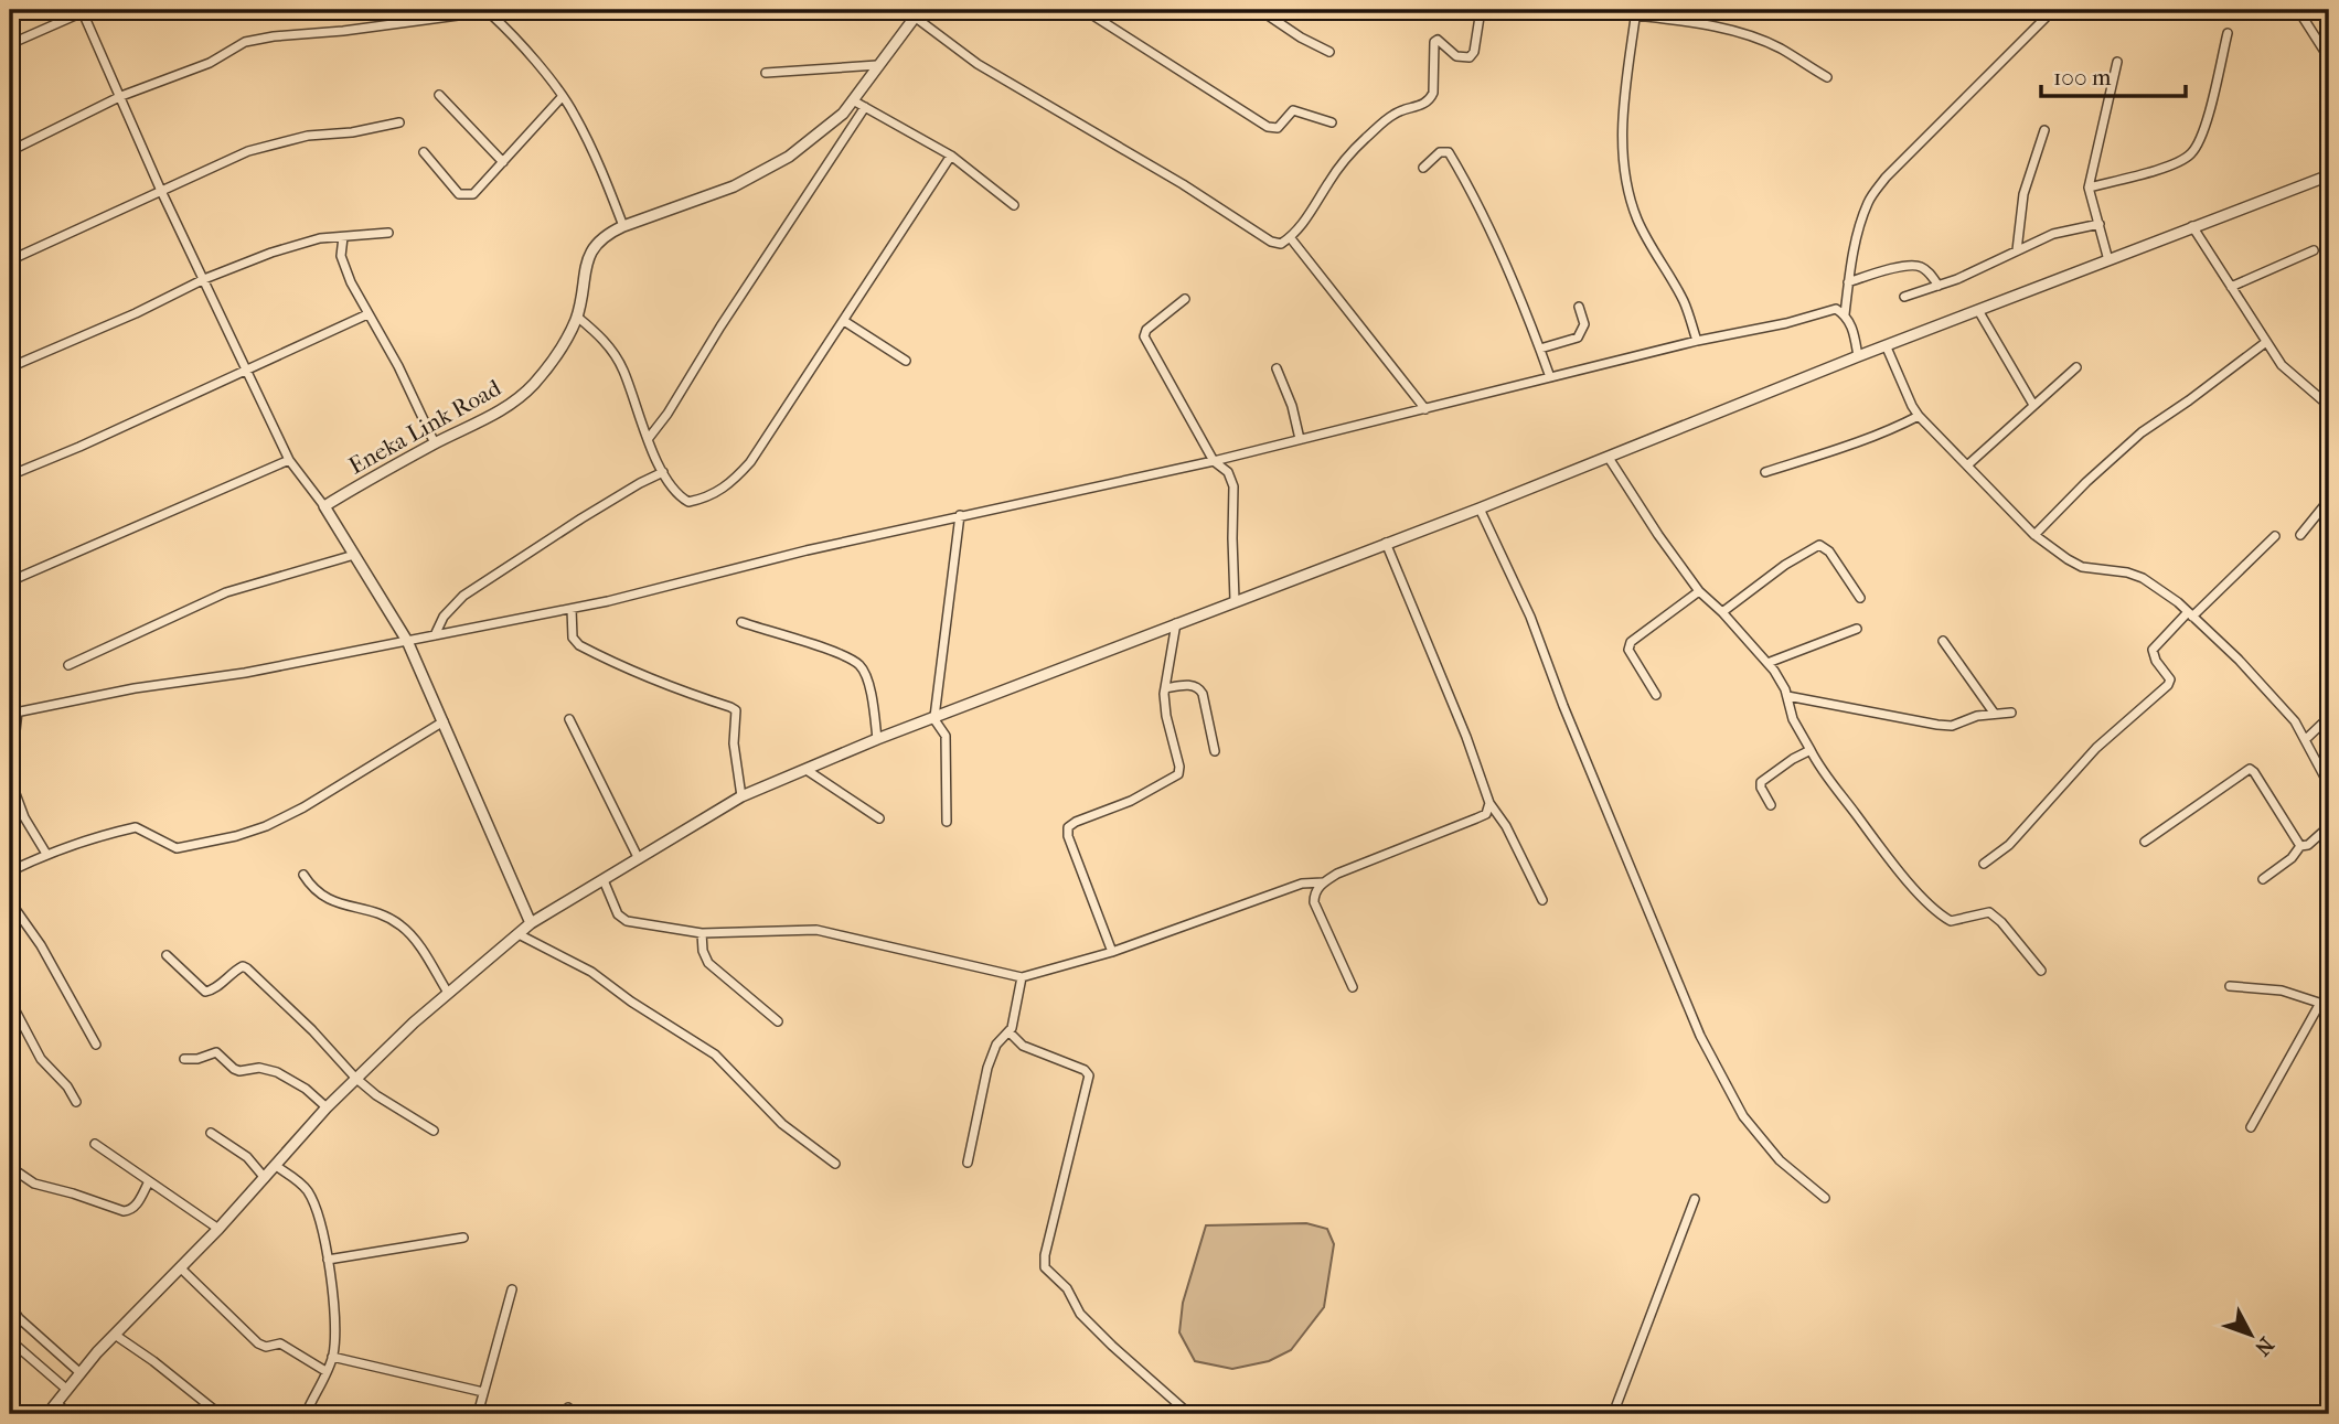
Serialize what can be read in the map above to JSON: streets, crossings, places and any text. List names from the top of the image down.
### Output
{
  "streets": {
    "street": ["Eneka Link Road"]
  },
  "scale_bar": "100 m",
  "north": "bottom right"
}
